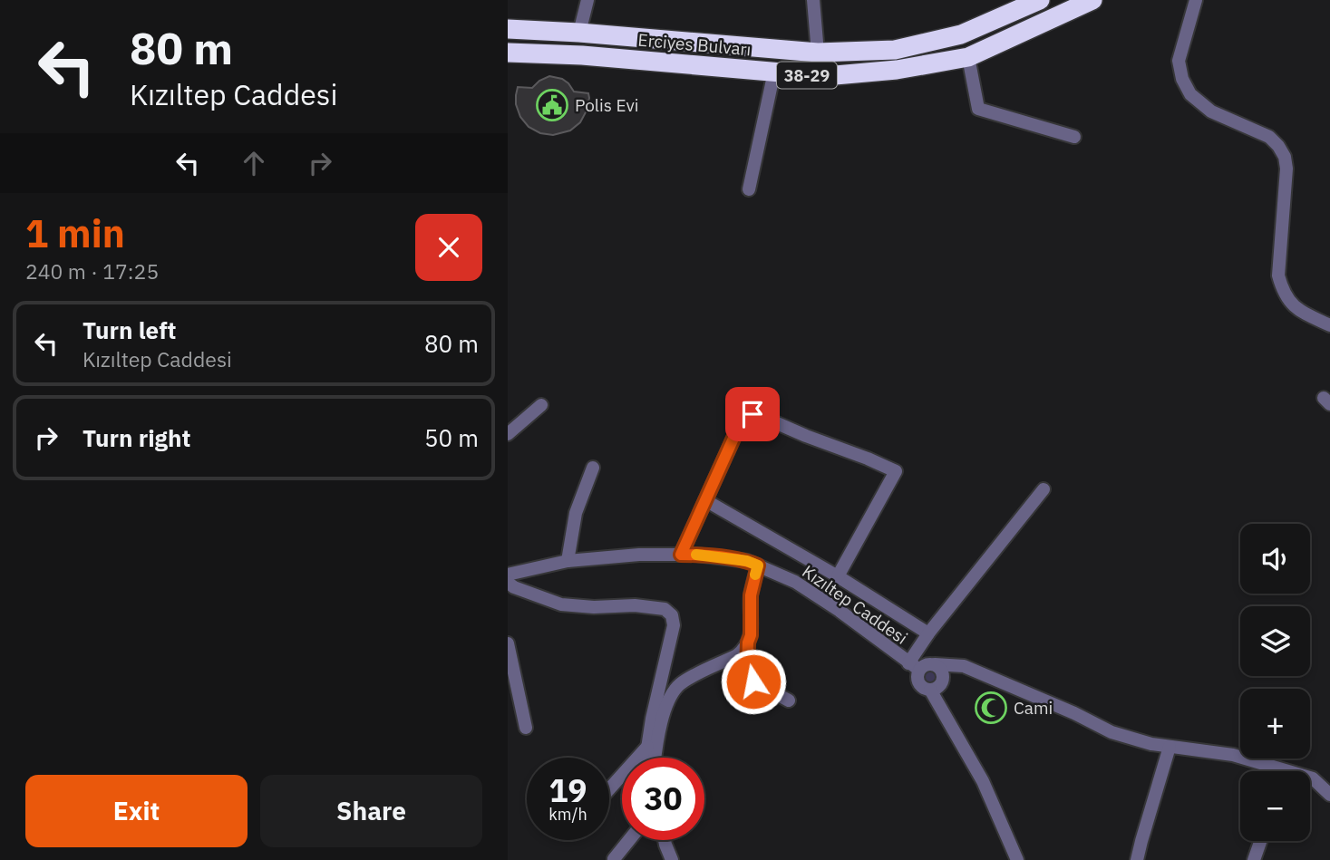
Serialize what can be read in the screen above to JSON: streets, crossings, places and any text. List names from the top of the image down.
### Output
{
  "streets": {
    "highway": ["Erciyes Bulvarı", "38-29"],
    "street": ["Kızıltep Caddesi"]
  },
  "places": {
    "public building": ["Polis Evi"],
    "mosque": ["Cami"]
  },
  "page": {
    "turn": ["80 m", "Kızıltep Caddesi"],
    "heading": ["1 min", "240 m · 17:25"],
    "list": [
      {
        "name": "Turn left",
        "note": "Kızıltep Caddesi",
        "value": "80 m"
      },
      {
        "name": "Turn right",
        "value": "50 m"
      }
    ],
    "map_buttons": ["+", "−"],
    "speed": "19 km/h",
    "limit": "30",
    "buttons": ["Exit", "Share"]
  }
}
